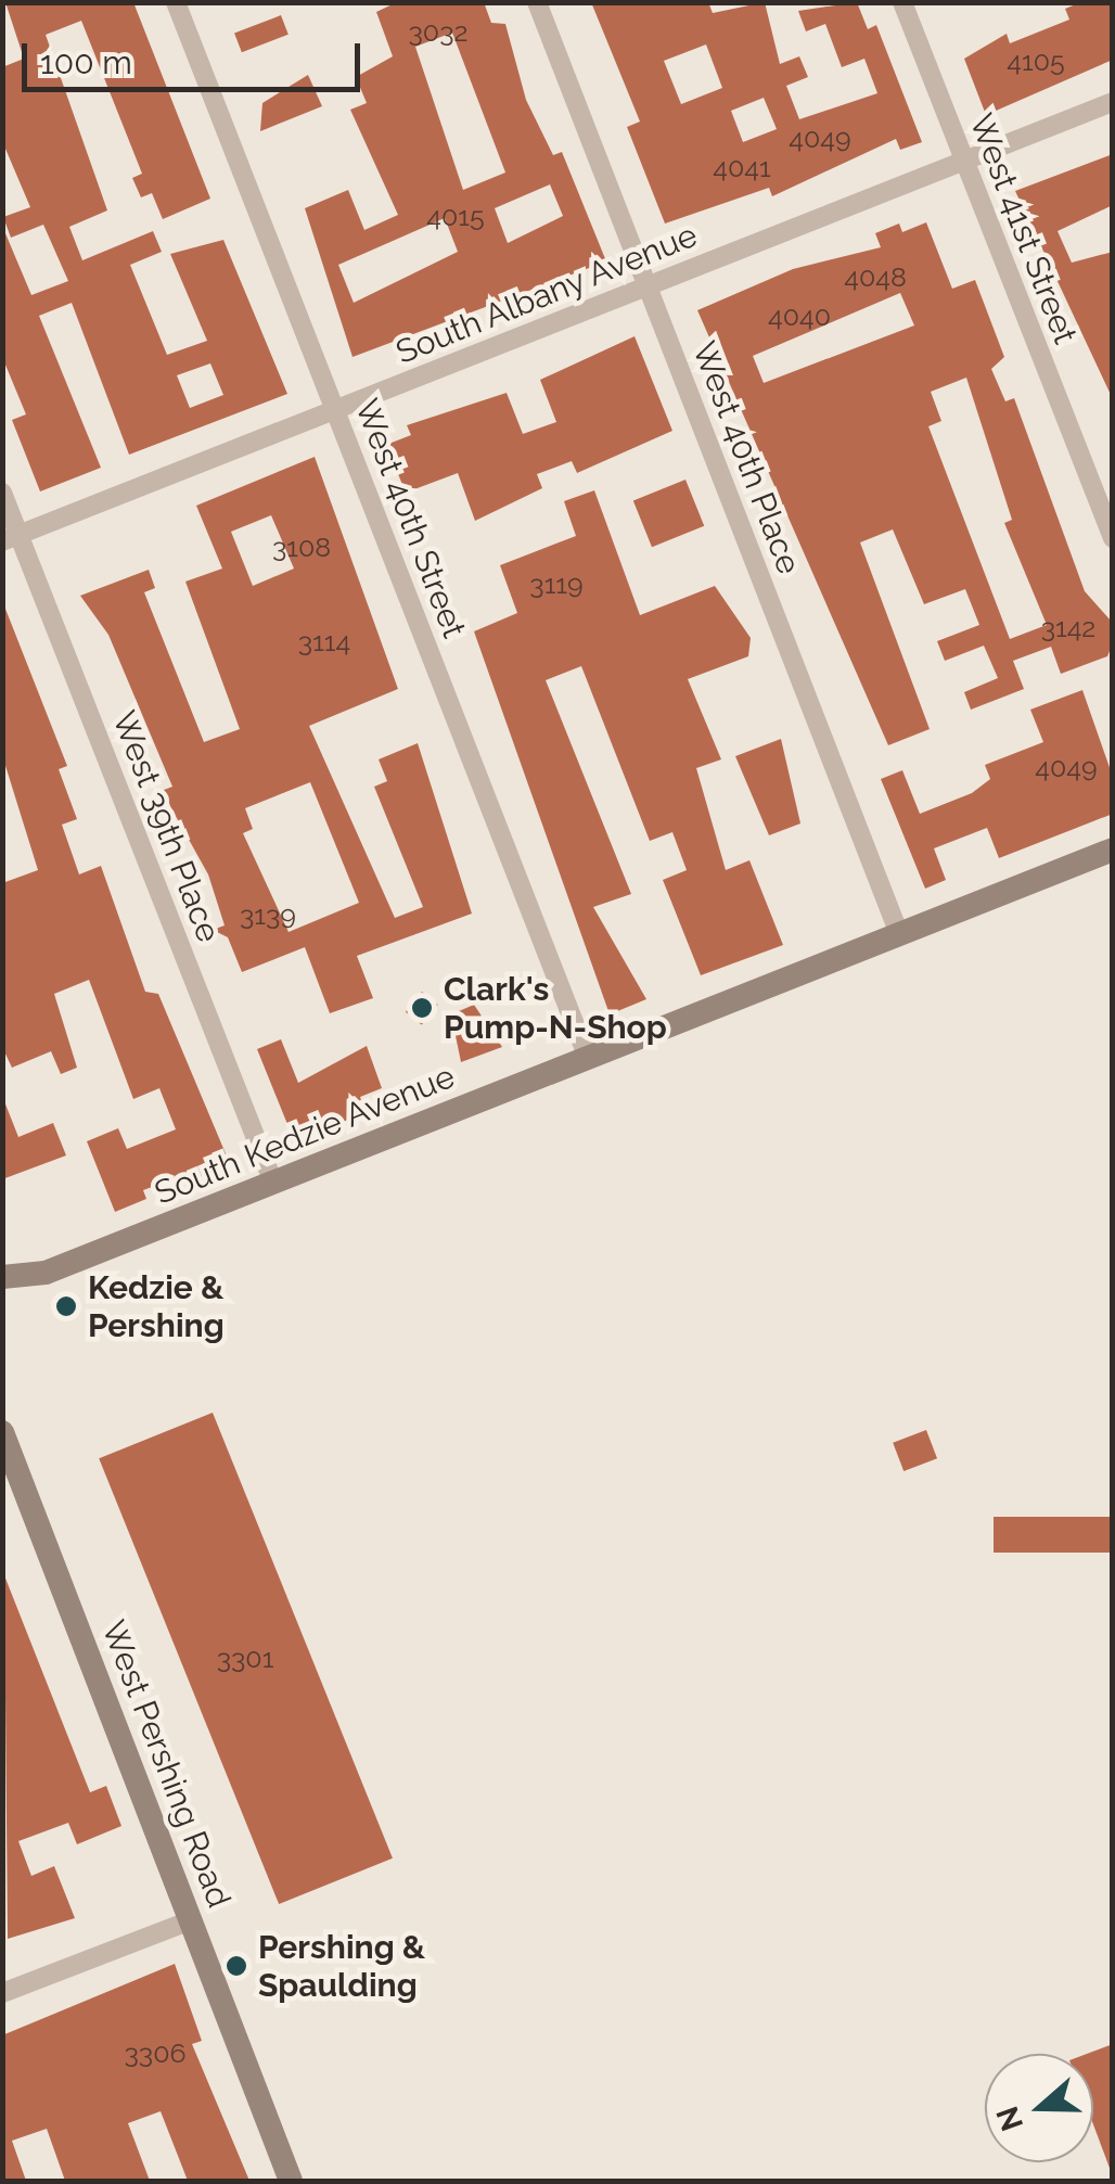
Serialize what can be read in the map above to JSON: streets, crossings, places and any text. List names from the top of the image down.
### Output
{
  "streets": {
    "main road": ["South Kedzie Avenue", "West Pershing Road"],
    "street": [
      "West 41st Street",
      "South Albany Avenue",
      "West 40th Place",
      "West 40th Street",
      "West 39th Place"
    ]
  },
  "crossings": [
    ["West 41st Street", "South Albany Avenue"],
    ["South Albany Avenue", "West 40th Place"],
    ["South Albany Avenue", "West 40th Street"],
    ["South Albany Avenue", "West 39th Place"],
    ["West 40th Place", "South Kedzie Avenue"],
    ["West 40th Street", "South Kedzie Avenue"],
    ["West 39th Place", "South Kedzie Avenue"]
  ],
  "places": ["Clark's Pump-N-Shop", "Kedzie & Pershing", "Pershing & Spaulding"],
  "house_numbers": [
    "3032",
    "4105",
    "4049",
    "4041",
    "4015",
    "4048",
    "4040",
    "3108",
    "3119",
    "3142",
    "3114",
    "4049",
    "3139",
    "3301",
    "3306"
  ],
  "scale_bar": "100 m",
  "north": "left"
}
